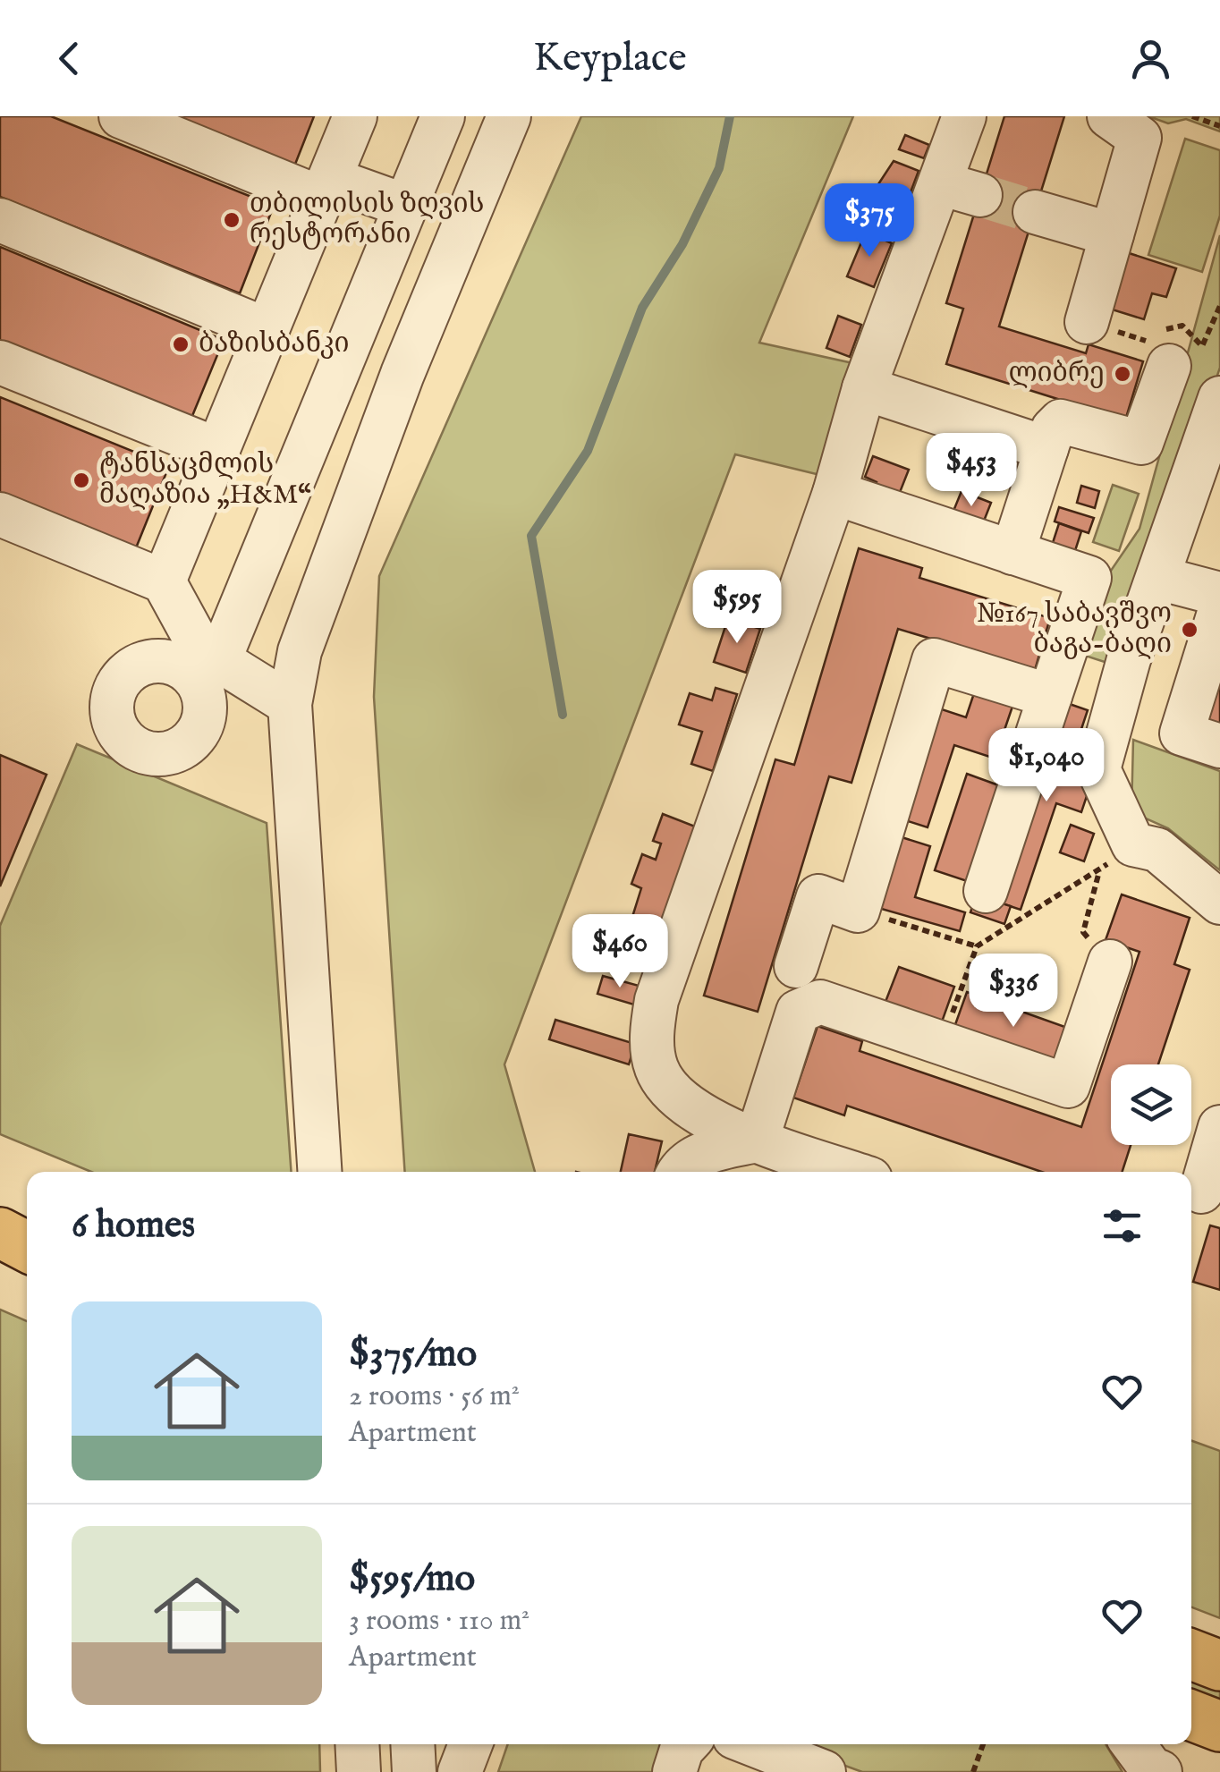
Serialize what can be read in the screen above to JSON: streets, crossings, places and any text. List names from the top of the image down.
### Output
{
  "places": [
    "თბილისის ზღვის რესტორანი",
    "ბაზისბანკი",
    "ლიბრე",
    "ტანსაცმლის მაღაზია „H&M“",
    "№167 საბავშვო ბაგა-ბაღი"
  ],
  "page": {
    "header": "Keyplace",
    "price": [
      "$375",
      "$453",
      "$595",
      "$1,040",
      "$460",
      "$336"
    ],
    "heading": "6 homes",
    "list": [
      {
        "name": "$375/mo",
        "note": "2 rooms · 56 m² · Apartment"
      },
      {
        "name": "$595/mo",
        "note": "3 rooms · 110 m² · Apartment"
      }
    ]
  }
}
